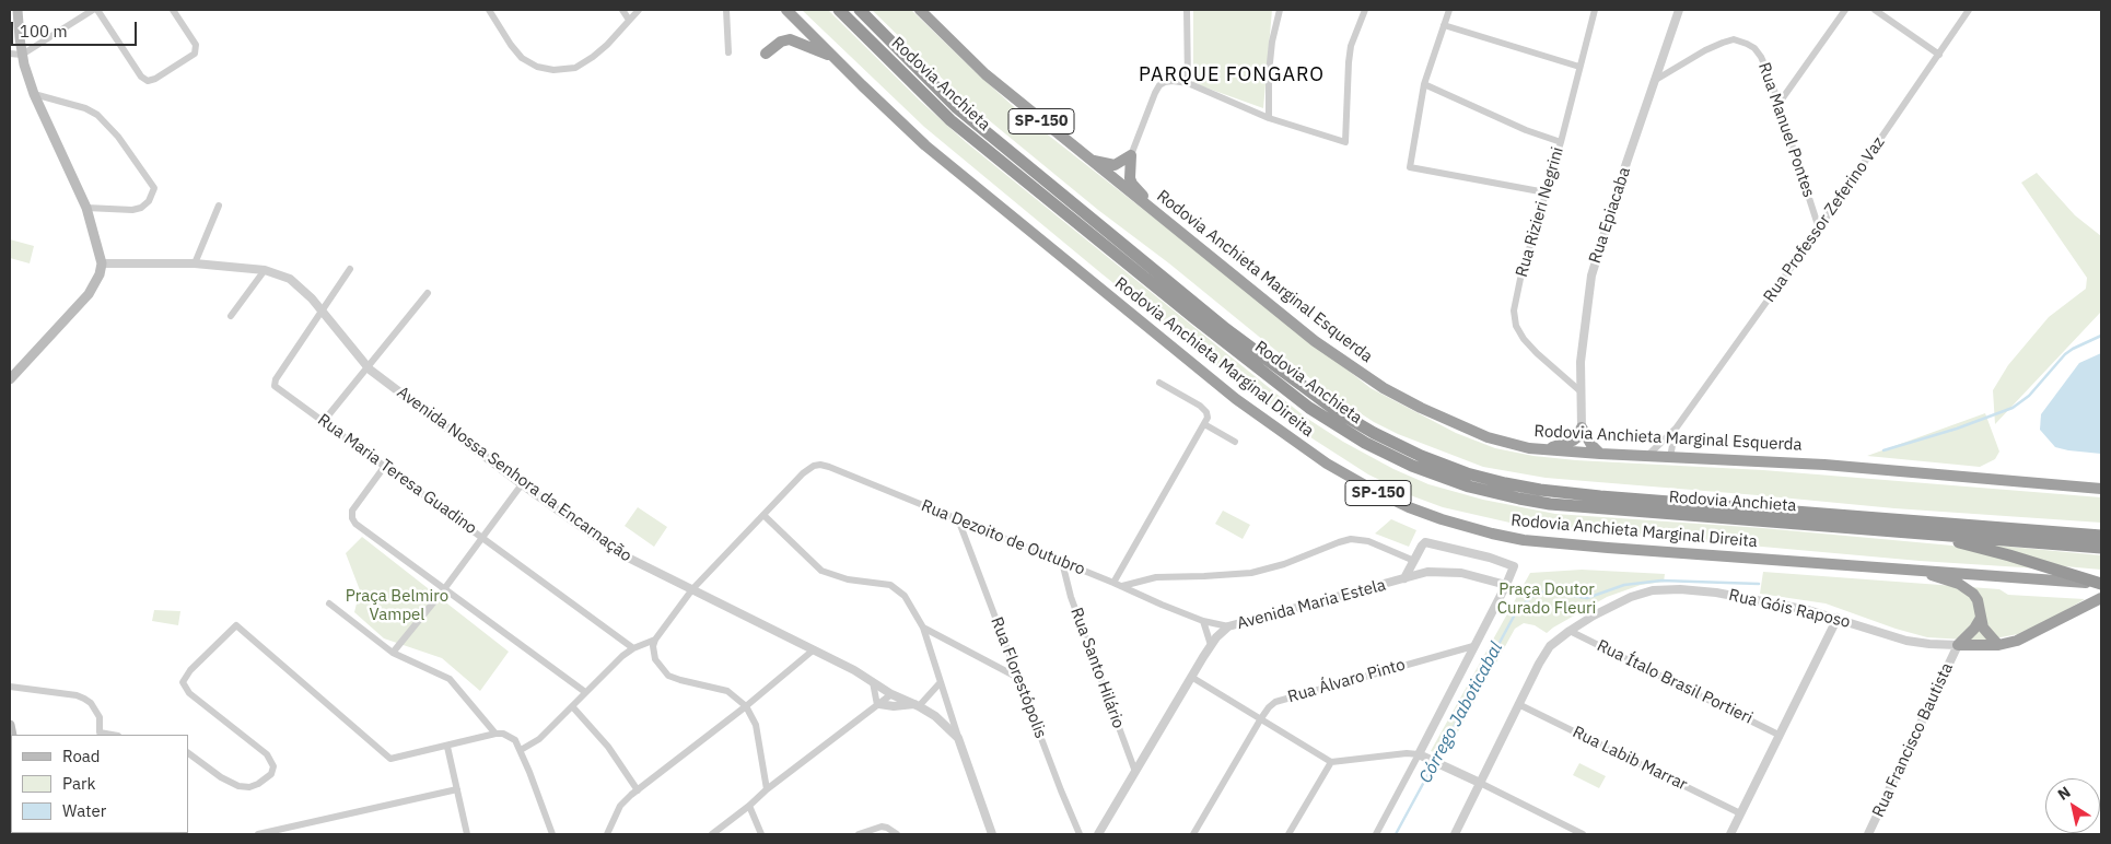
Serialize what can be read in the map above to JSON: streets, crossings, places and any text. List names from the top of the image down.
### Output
{
  "streets": {
    "highway": [
      "Rodovia Anchieta",
      "SP-150",
      "Rodovia Anchieta Marginal Esquerda",
      "Rodovia Anchieta Marginal Direita"
    ],
    "street": [
      "Rua Manuel Pontes",
      "Rua Rizieri Negrini",
      "Rua Epiacaba",
      "Rua Professor Zeferino Vaz",
      "Rua Maria Teresa Guadino",
      "Avenida Nossa Senhora da Encarnação",
      "Rua Dezoito de Outubro",
      "Avenida Maria Estela",
      "Rua Góis Raposo",
      "Rua Santo Hilário",
      "Rua Florestópolis",
      "Rua Álvaro Pinto",
      "Rua Ítalo Brasil Portieri",
      "Rua Francisco Bautista",
      "Rua Labib Marrar"
    ]
  },
  "crossings": [
    ["Rua Manuel Pontes", "Rua Epiacaba"],
    ["Rua Manuel Pontes", "Rua Professor Zeferino Vaz"],
    ["Rua Rizieri Negrini", "Rua Epiacaba"],
    ["Rua Professor Zeferino Vaz", "Rodovia Anchieta Marginal Esquerda"],
    ["Rua Maria Teresa Guadino", "Avenida Nossa Senhora da Encarnação"],
    ["Rua Dezoito de Outubro", "Avenida Maria Estela"],
    ["Rua Dezoito de Outubro", "Rua Santo Hilário"],
    ["Rua Dezoito de Outubro", "Rua Florestópolis"],
    ["Avenida Maria Estela", "Rua Santo Hilário"],
    ["Rua Góis Raposo", "Rua Ítalo Brasil Portieri"],
    ["Rua Góis Raposo", "Rua Francisco Bautista"],
    ["Rua Góis Raposo", "Rua Labib Marrar"]
  ],
  "districts": ["PARQUE FONGARO"],
  "water": ["Córrego Jaboticabal"],
  "parks": ["Praça Doutor Curado Fleuri", "Praça Belmiro Vampel"],
  "legend": ["Road", "Park", "Water"],
  "scale_bar": "100 m",
  "north": "top left"
}
